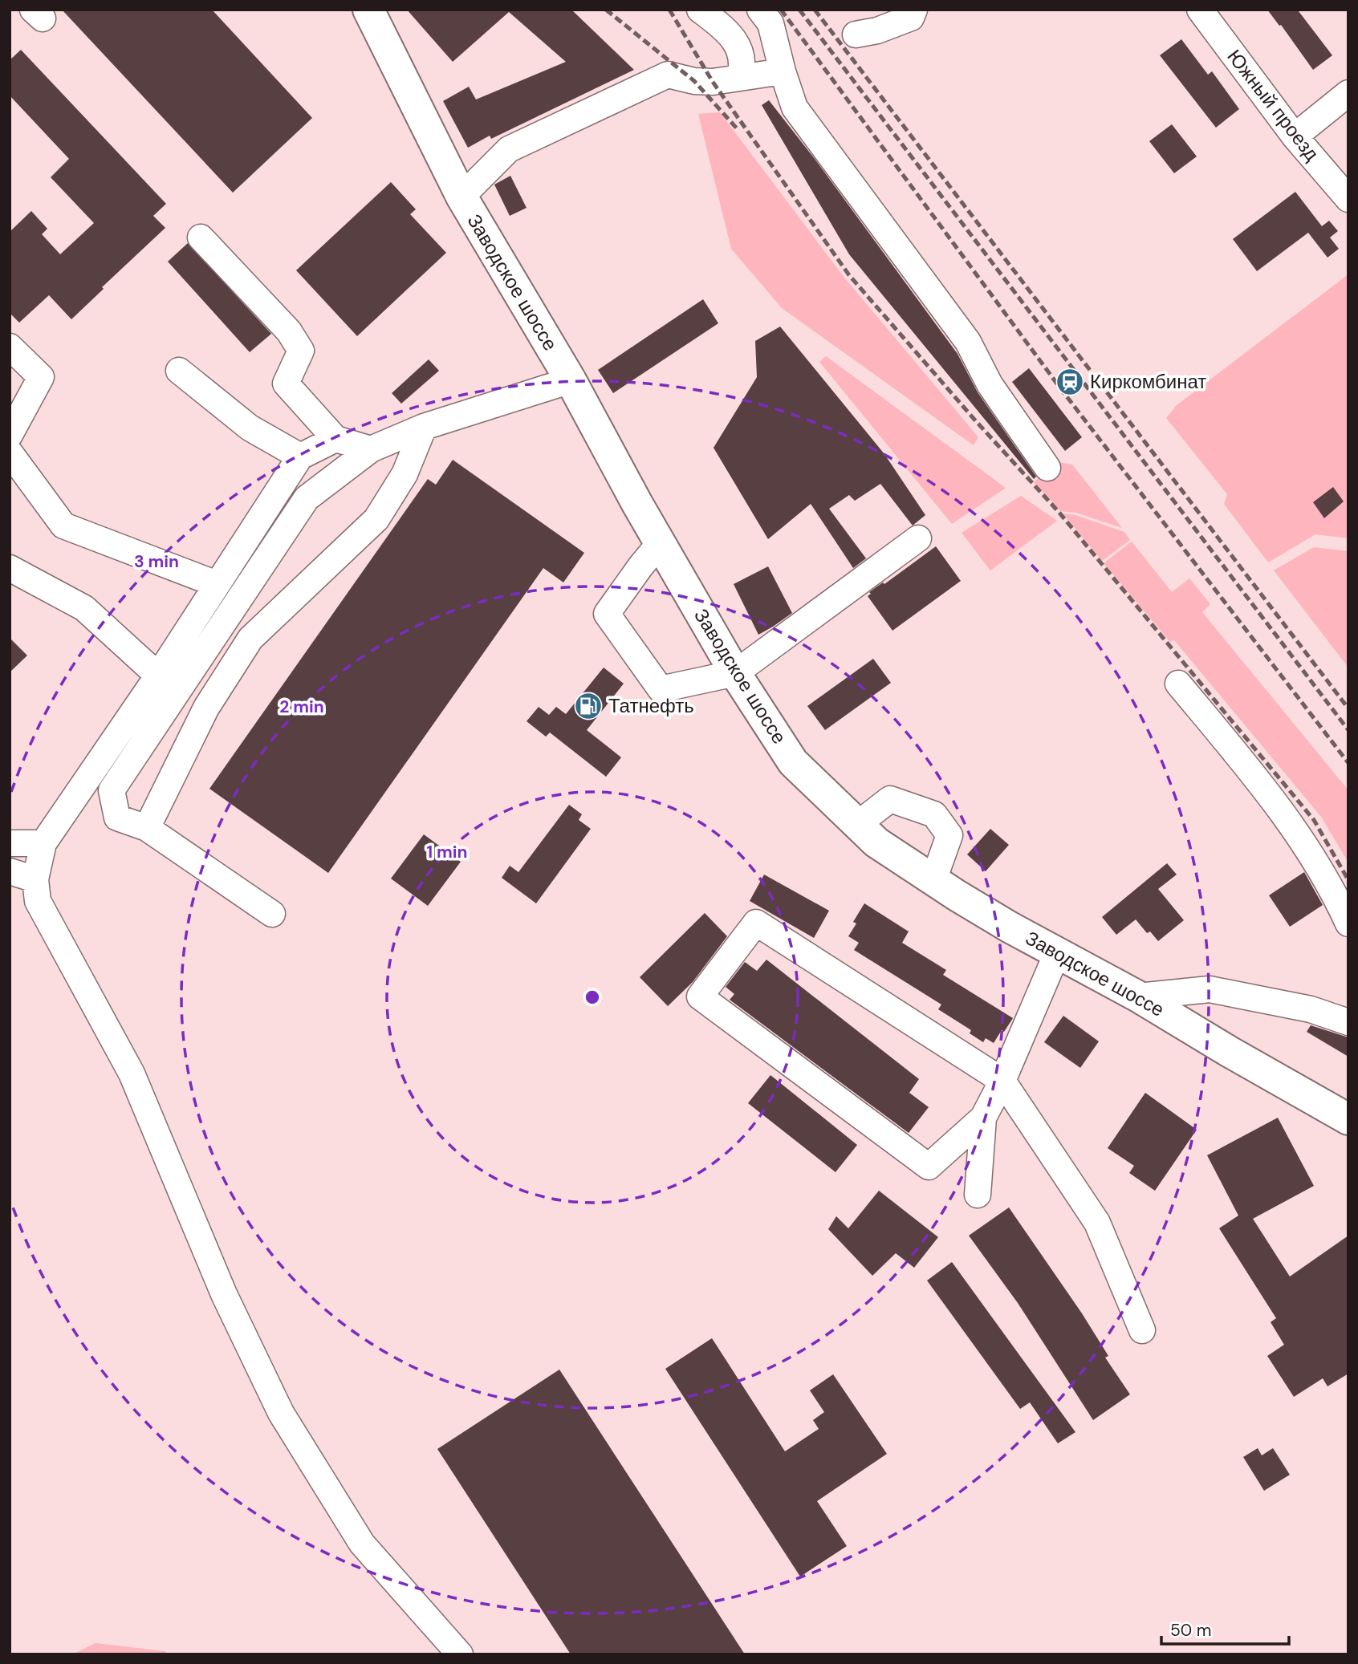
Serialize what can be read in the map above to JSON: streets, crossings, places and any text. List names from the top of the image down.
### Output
{
  "streets": {
    "main road": ["Заводское шоссе"],
    "street": ["Южный проезд"]
  },
  "places": {
    "station": ["Киркомбинат"],
    "fuel station": ["Татнефть"]
  },
  "scale_bar": "50 m",
  "rings": ["3 min", "2 min", "1 min"]
}
